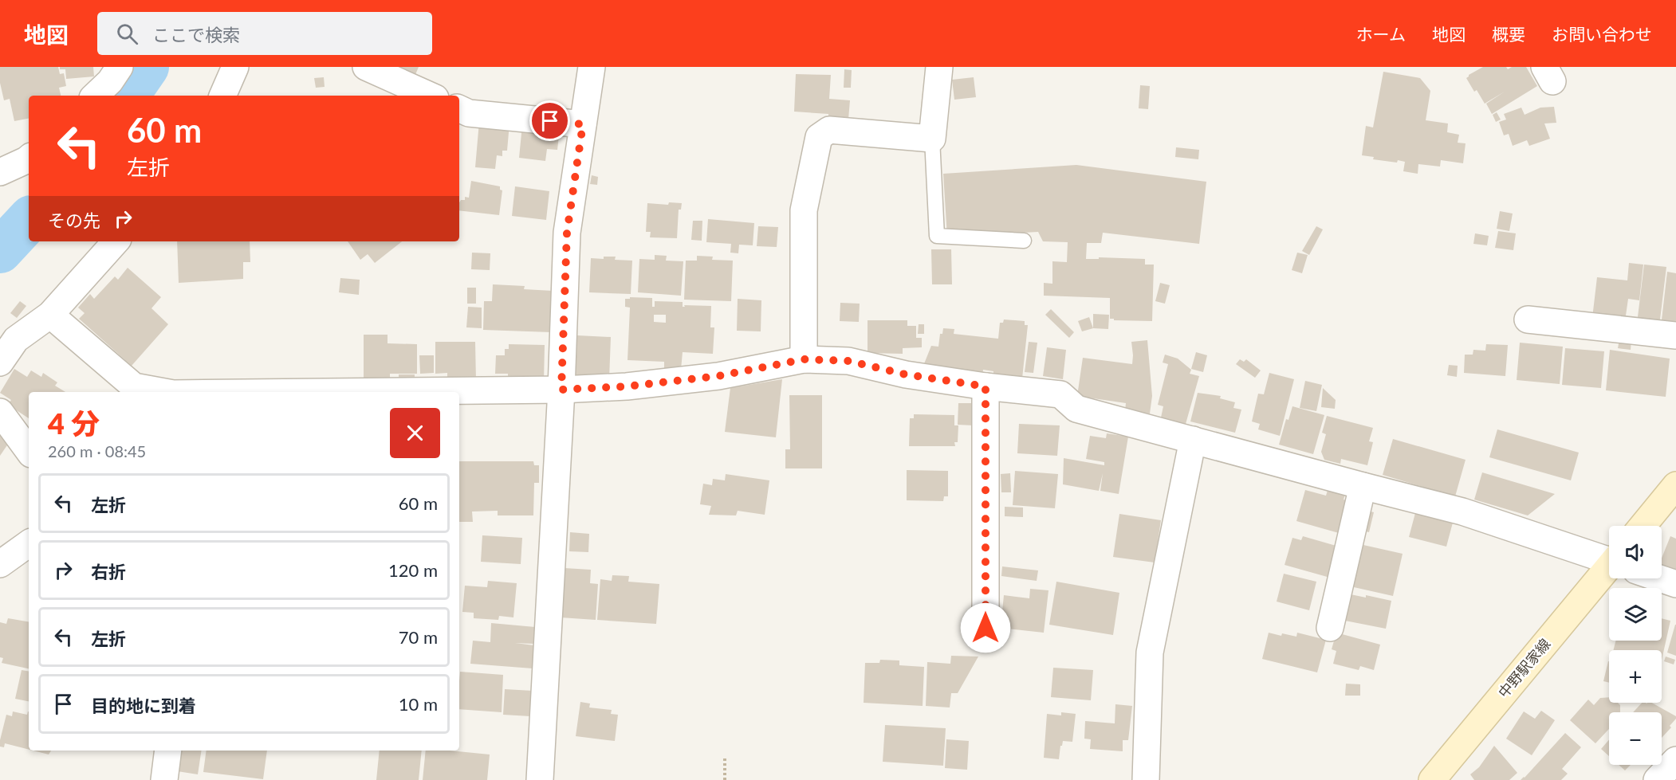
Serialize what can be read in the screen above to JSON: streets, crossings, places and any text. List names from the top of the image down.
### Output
{
  "streets": {
    "main road": ["中野駅家線"]
  },
  "page": {
    "header": "地図",
    "search": "ここで検索",
    "nav": [
      "ホーム",
      "地図",
      "概要",
      "お問い合わせ"
    ],
    "turn": ["60 m", "左折"],
    "then": "その先",
    "heading": ["4 分", "260 m · 08:45"],
    "list": [
      {
        "name": "左折",
        "value": "60 m"
      },
      {
        "name": "右折",
        "value": "120 m"
      },
      {
        "name": "左折",
        "value": "70 m"
      },
      {
        "name": "目的地に到着",
        "value": "10 m"
      }
    ],
    "map_buttons": ["+", "−"]
  }
}
